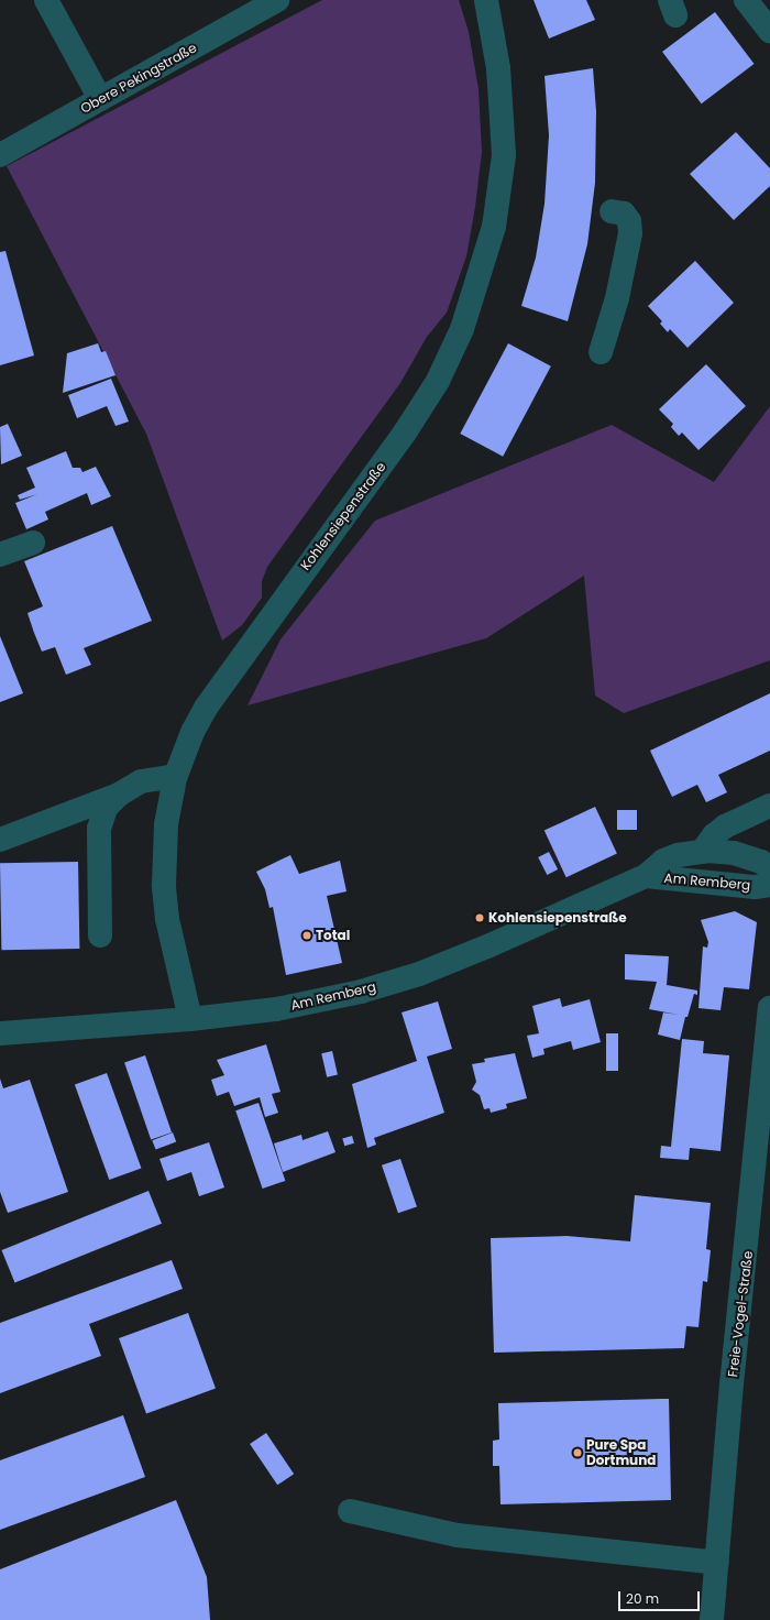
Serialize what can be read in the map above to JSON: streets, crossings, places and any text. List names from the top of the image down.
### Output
{
  "streets": {
    "street": [
      "Obere Pekingstraße",
      "Kohlensiepenstraße",
      "Am Remberg",
      "Freie-Vogel-Straße"
    ]
  },
  "crossings": [
    ["Kohlensiepenstraße", "Am Remberg"]
  ],
  "places": ["Kohlensiepenstraße", "Total", "Pure Spa Dortmund"],
  "scale_bar": "20 m"
}
